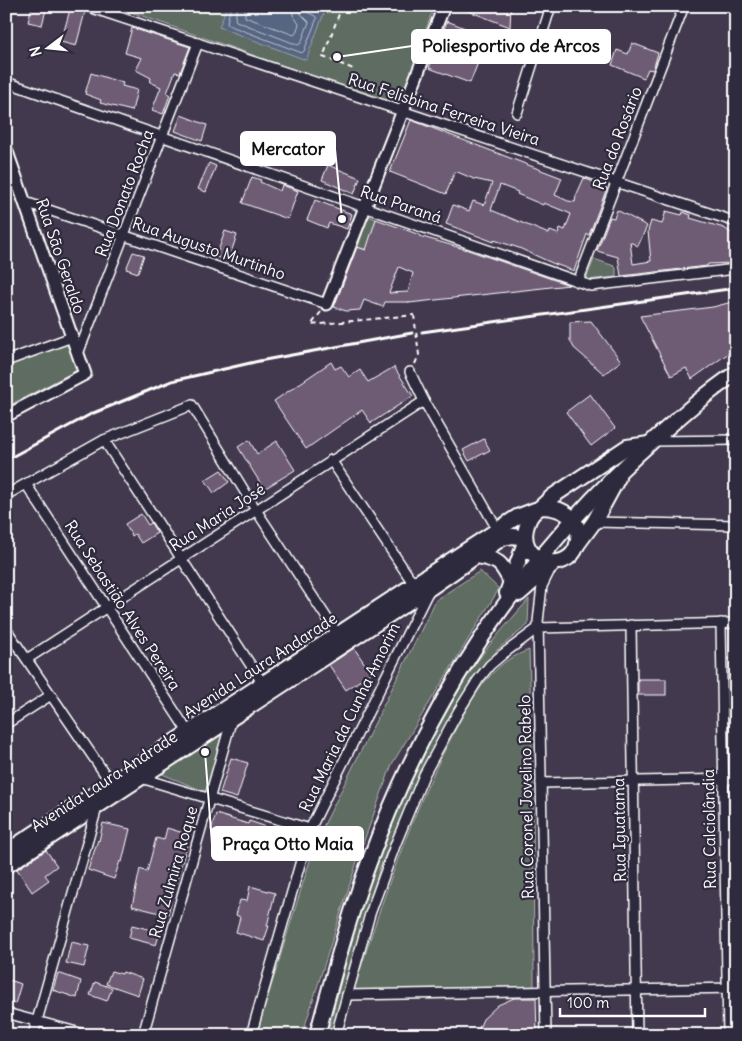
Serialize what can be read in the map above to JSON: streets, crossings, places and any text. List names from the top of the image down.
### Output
{
  "streets": {
    "main road": ["Avenida Laura Andarade", "Avenida Laura Andrade"],
    "street": [
      "Rua Felisbina Ferreira Vieira",
      "Rua do Rosário",
      "Rua Donato Rocha",
      "Rua Paraná",
      "Rua Augusto Murtinho",
      "Rua São Geraldo",
      "Rua Maria José",
      "Rua Sebastião Alves Pereira",
      "Rua Maria da Cunha Amorim",
      "Rua Coronel Jovelino Rabelo",
      "Rua Calciolândia",
      "Rua Iguatama",
      "Rua Zulmira Roque"
    ]
  },
  "crossings": [
    ["Rua Felisbina Ferreira Vieira", "Rua do Rosário"],
    ["Rua Felisbina Ferreira Vieira", "Rua Donato Rocha"],
    ["Rua do Rosário", "Rua Paraná"],
    ["Rua Donato Rocha", "Rua Paraná"],
    ["Rua Donato Rocha", "Rua Augusto Murtinho"],
    ["Rua Donato Rocha", "Rua São Geraldo"],
    ["Rua Augusto Murtinho", "Rua São Geraldo"],
    ["Rua Maria José", "Rua Sebastião Alves Pereira"],
    ["Rua Sebastião Alves Pereira", "Avenida Laura Andarade"],
    ["Rua Sebastião Alves Pereira", "Avenida Laura Andrade"],
    ["Avenida Laura Andarade", "Rua Maria da Cunha Amorim"],
    ["Avenida Laura Andarade", "Avenida Laura Andrade"],
    ["Avenida Laura Andrade", "Rua Zulmira Roque"]
  ],
  "places": ["Poliesportivo de Arcos", "Mercator", "Praça Otto Maia"],
  "scale_bar": "100 m",
  "north": "left"
}
